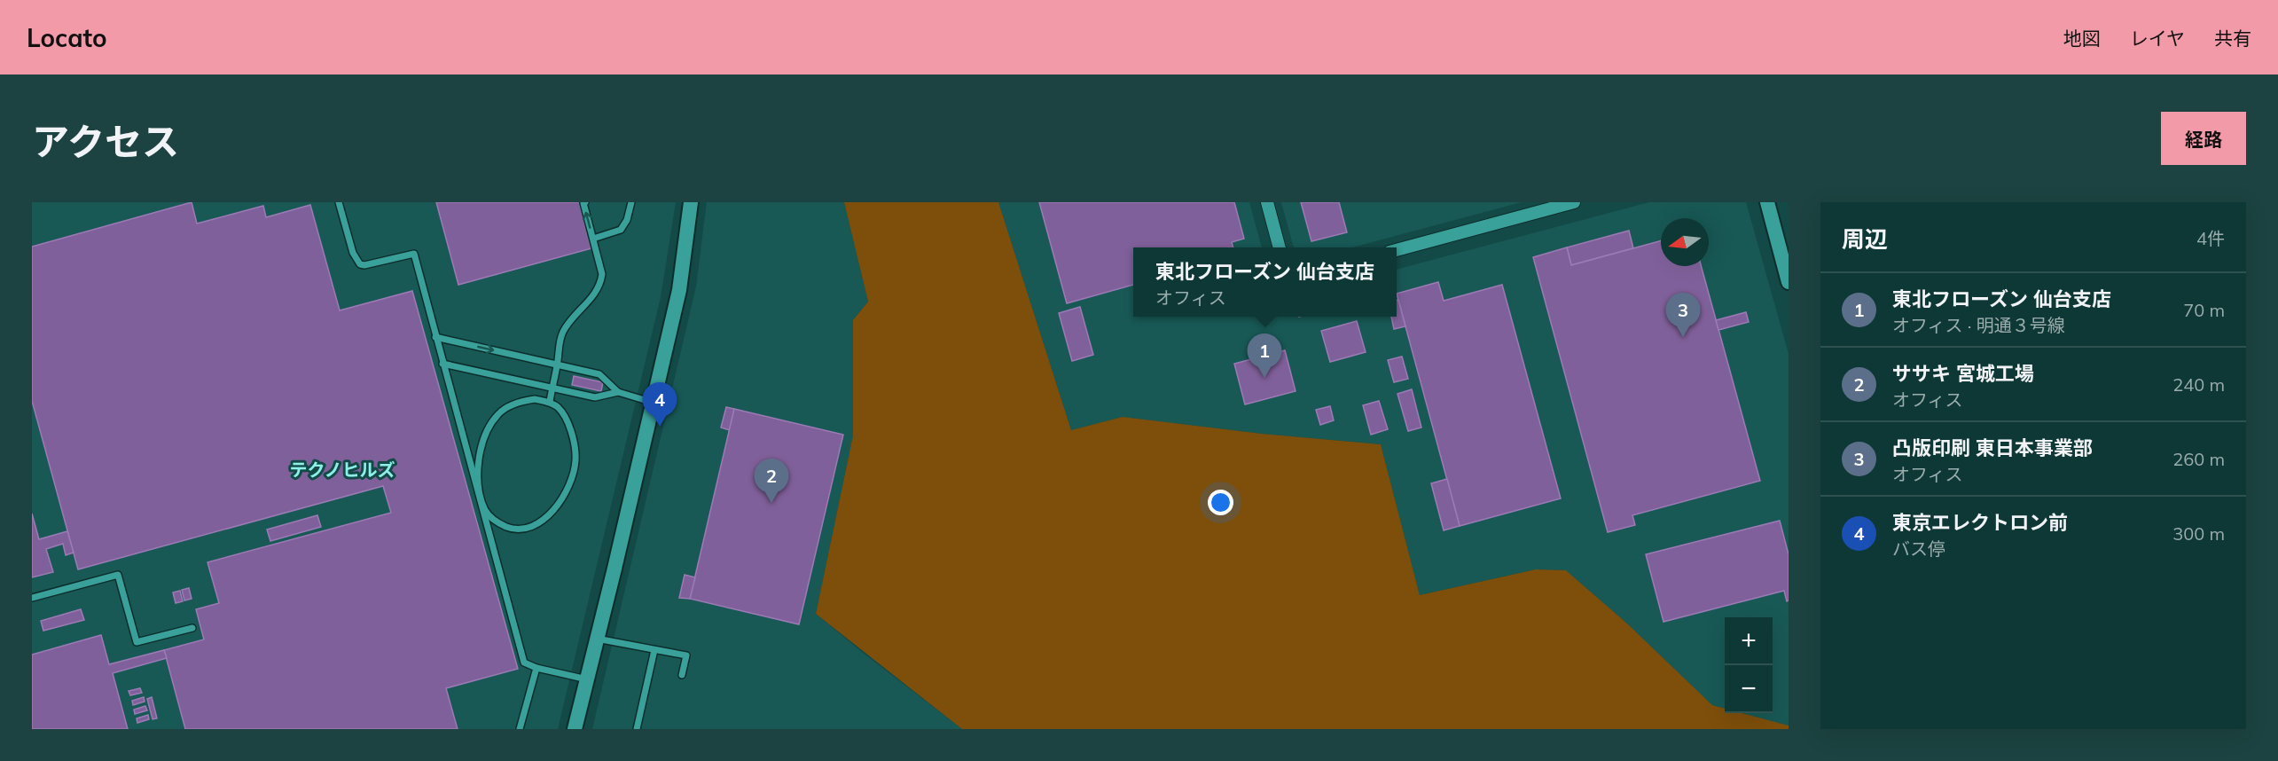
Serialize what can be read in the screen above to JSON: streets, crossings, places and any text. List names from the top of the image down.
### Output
{
  "districts": ["テクノヒルズ"],
  "north": "left",
  "page": {
    "header": "Locato",
    "nav": ["地図", "レイヤ", "共有"],
    "title": "アクセス",
    "buttons": "経路",
    "heading": ["周辺", "4件"],
    "popup": ["東北フローズン 仙台支店", "オフィス"],
    "list": [
      {
        "mark": "1",
        "name": "東北フローズン 仙台支店",
        "note": "オフィス · 明通３号線",
        "value": "70 m"
      },
      {
        "mark": "2",
        "name": "ササキ 宮城工場",
        "note": "オフィス",
        "value": "240 m"
      },
      {
        "mark": "3",
        "name": "凸版印刷 東日本事業部",
        "note": "オフィス",
        "value": "260 m"
      },
      {
        "mark": "4",
        "name": "東京エレクトロン前",
        "note": "バス停",
        "value": "300 m"
      }
    ],
    "pins": [
      "3",
      "1",
      "4",
      "2"
    ],
    "map_buttons": ["+", "−"]
  }
}
